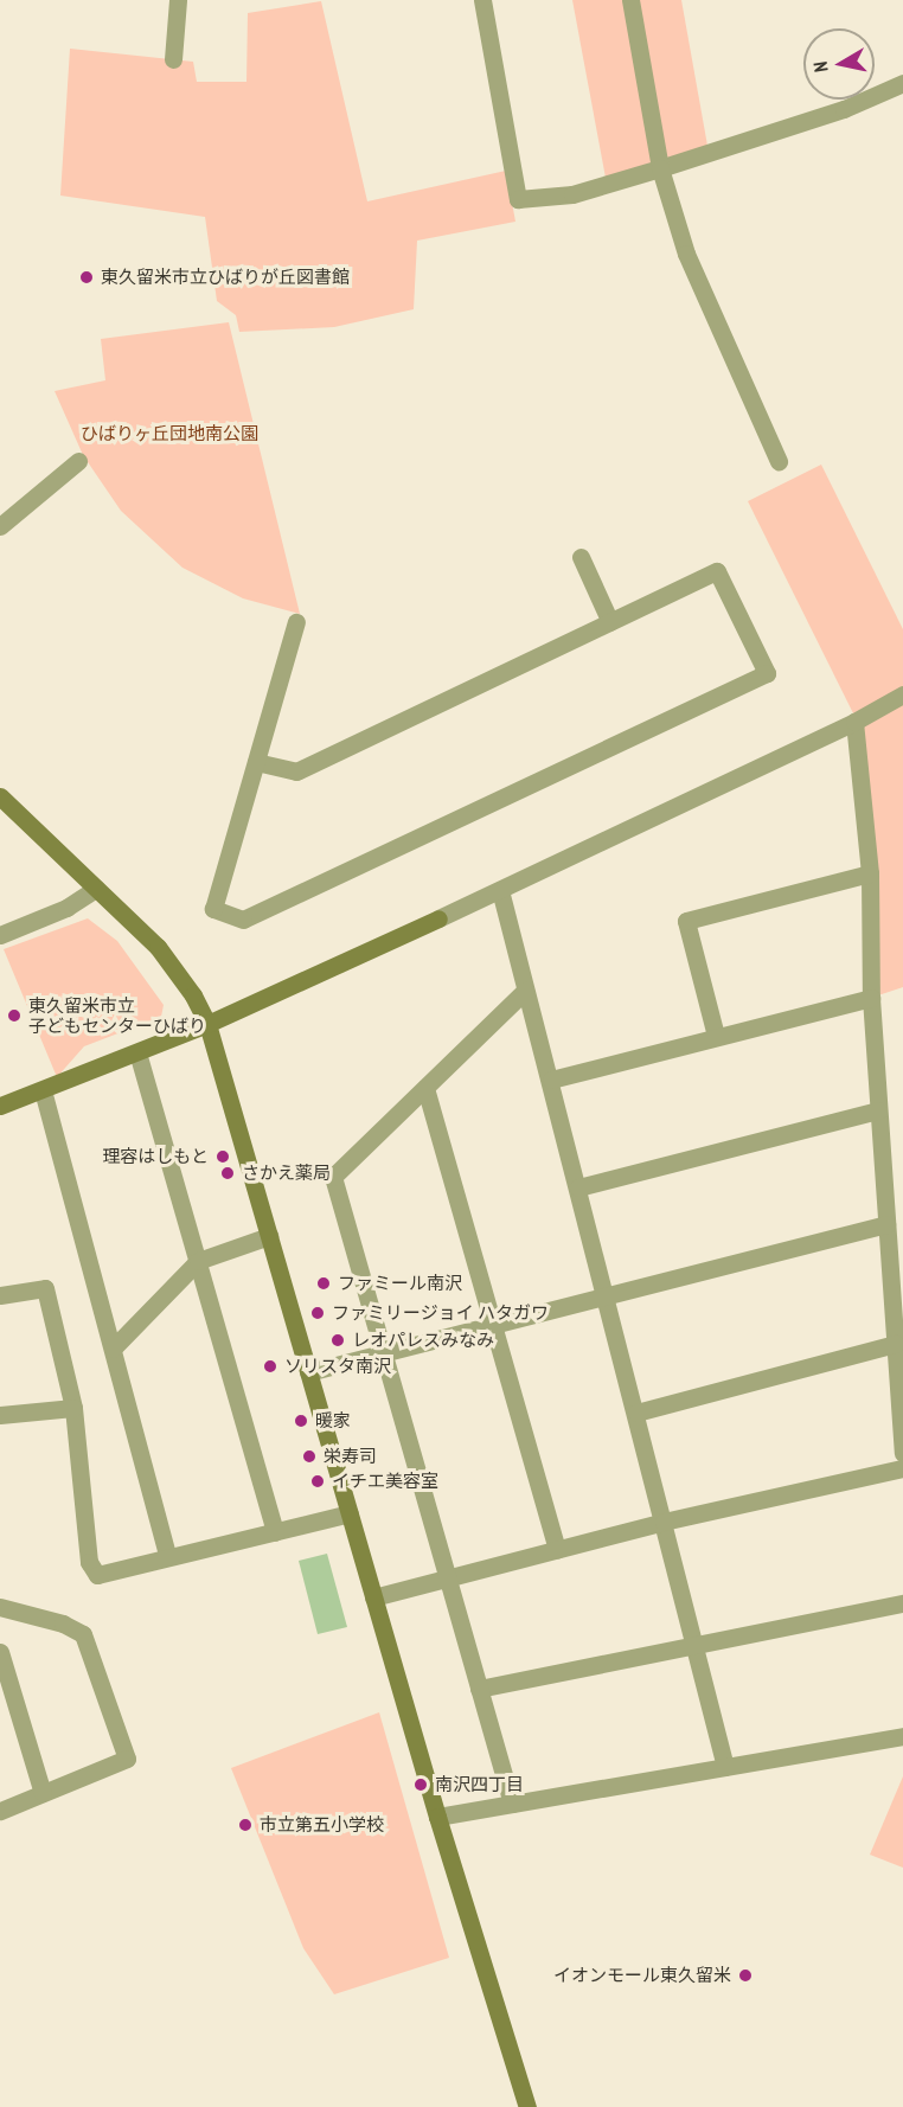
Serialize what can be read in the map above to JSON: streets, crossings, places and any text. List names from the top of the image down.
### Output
{
  "parks": ["ひばりヶ丘団地南公園"],
  "places": [
    "東久留米市立ひばりが丘図書館",
    "東久留米市立 子どもセンターひばり",
    "理容はしもと",
    "さかえ薬局",
    "ファミール南沢",
    "ファミリージョイ ハタガワ",
    "レオパレスみなみ",
    "ソリスタ南沢",
    "暖家",
    "栄寿司",
    "イチエ美容室",
    "南沢四丁目",
    "市立第五小学校",
    "イオンモール東久留米"
  ],
  "north": "left"
}
